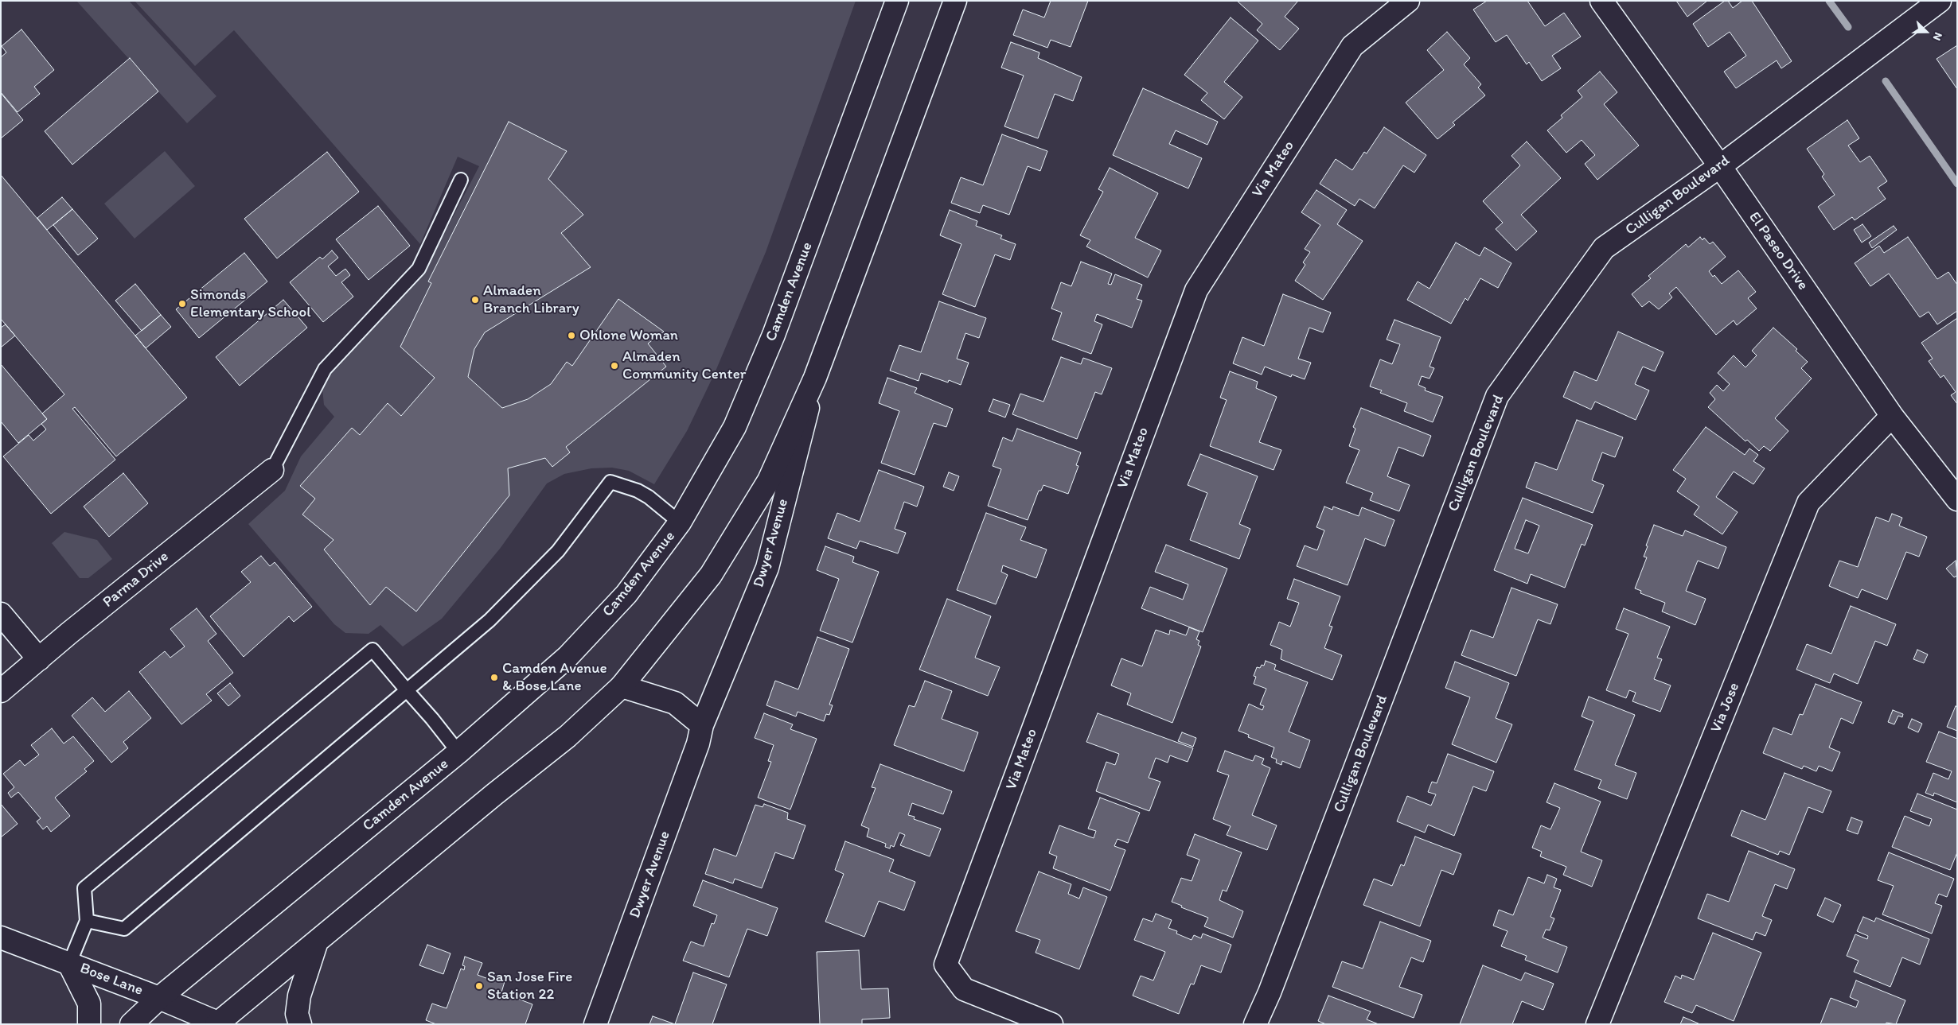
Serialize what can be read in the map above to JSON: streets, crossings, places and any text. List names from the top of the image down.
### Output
{
  "streets": {
    "street": [
      "Via Mateo",
      "Culligan Boulevard",
      "El Paseo Drive",
      "Camden Avenue",
      "Dwyer Avenue",
      "Parma Drive",
      "Via Jose",
      "Bose Lane"
    ]
  },
  "crossings": [
    ["Culligan Boulevard", "El Paseo Drive"],
    ["El Paseo Drive", "Via Jose"],
    ["Camden Avenue", "Bose Lane"]
  ],
  "places": [
    "Almaden Branch Library",
    "Simonds Elementary School",
    "Ohlone Woman",
    "Almaden Community Center",
    "Camden Avenue & Bose Lane",
    "San Jose Fire Station 22"
  ],
  "north": "right"
}
